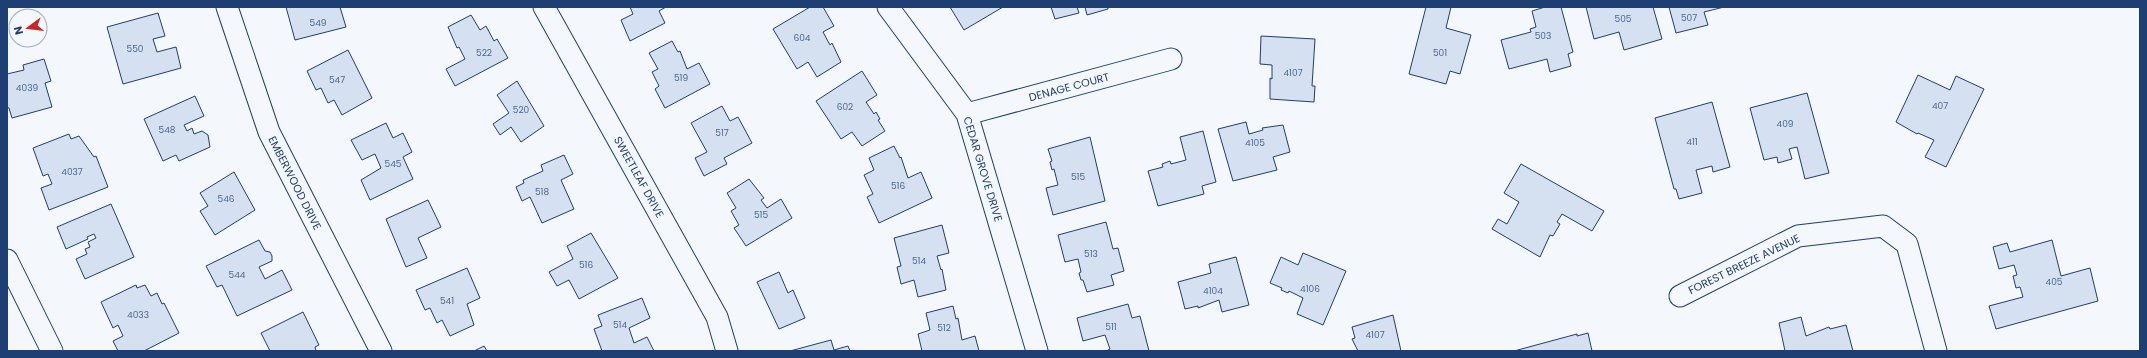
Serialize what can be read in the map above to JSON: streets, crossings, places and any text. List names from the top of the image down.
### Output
{
  "streets": {
    "street": [
      "DENAGE COURT",
      "CEDAR GROVE DRIVE",
      "SWEETLEAF DRIVE",
      "EMBERWOOD DRIVE",
      "FOREST BREEZE AVENUE"
    ]
  },
  "crossings": [
    ["DENAGE COURT", "CEDAR GROVE DRIVE"]
  ],
  "house_numbers": [
    "507",
    "505",
    "549",
    "503",
    "604",
    "550",
    "522",
    "501",
    "4107",
    "519",
    "547",
    "4039",
    "407",
    "602",
    "520",
    "409",
    "548",
    "517",
    "411",
    "4105",
    "545",
    "4037",
    "515",
    "516",
    "518",
    "546",
    "515",
    "513",
    "514",
    "516",
    "544",
    "405",
    "4106",
    "4104",
    "541",
    "4033",
    "514",
    "511",
    "512",
    "4107"
  ],
  "north": "left"
}
